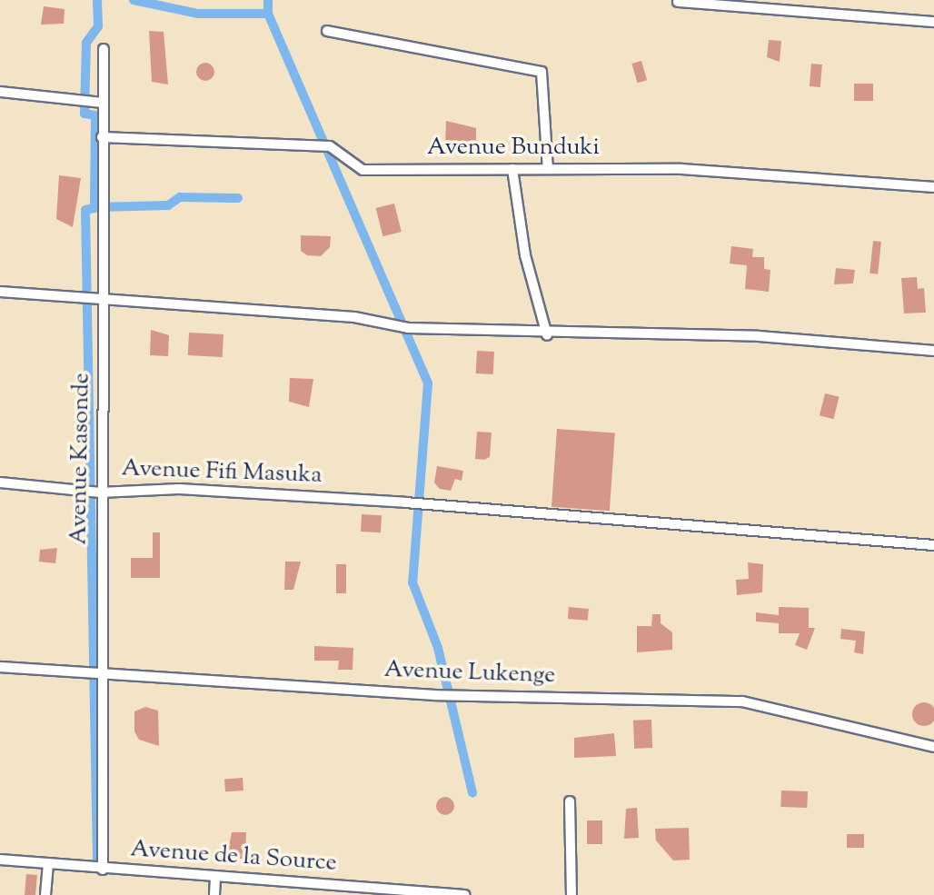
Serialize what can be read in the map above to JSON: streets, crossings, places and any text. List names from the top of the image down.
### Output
{
  "streets": {
    "street": [
      "Avenue Bunduki",
      "Avenue Kasonde",
      "Avenue Fifi Masuka",
      "Avenue Lukenge",
      "Avenue de la Source"
    ]
  },
  "crossings": [
    ["Avenue Bunduki", "Avenue Kasonde"],
    ["Avenue Kasonde", "Avenue Fifi Masuka"],
    ["Avenue Kasonde", "Avenue Lukenge"],
    ["Avenue Kasonde", "Avenue de la Source"]
  ]
}
